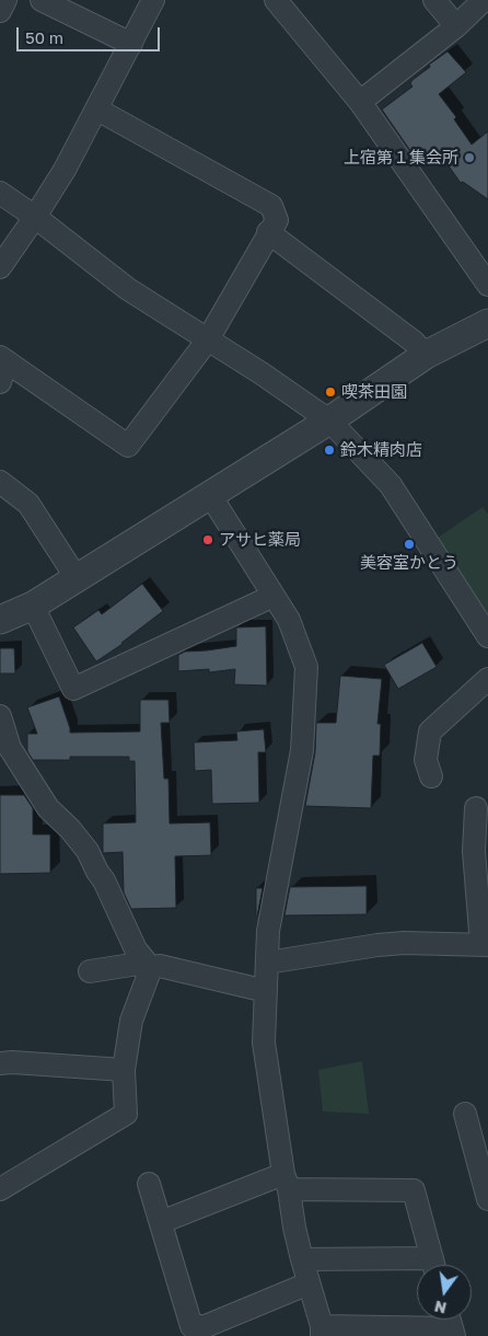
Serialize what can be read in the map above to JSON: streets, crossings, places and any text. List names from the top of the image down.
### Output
{
  "places": [
    "上宿第１集会所",
    "喫茶田園",
    "鈴木精肉店",
    "アサヒ薬局",
    "美容室かとう"
  ],
  "scale_bar": "50 m",
  "north": "bottom"
}
